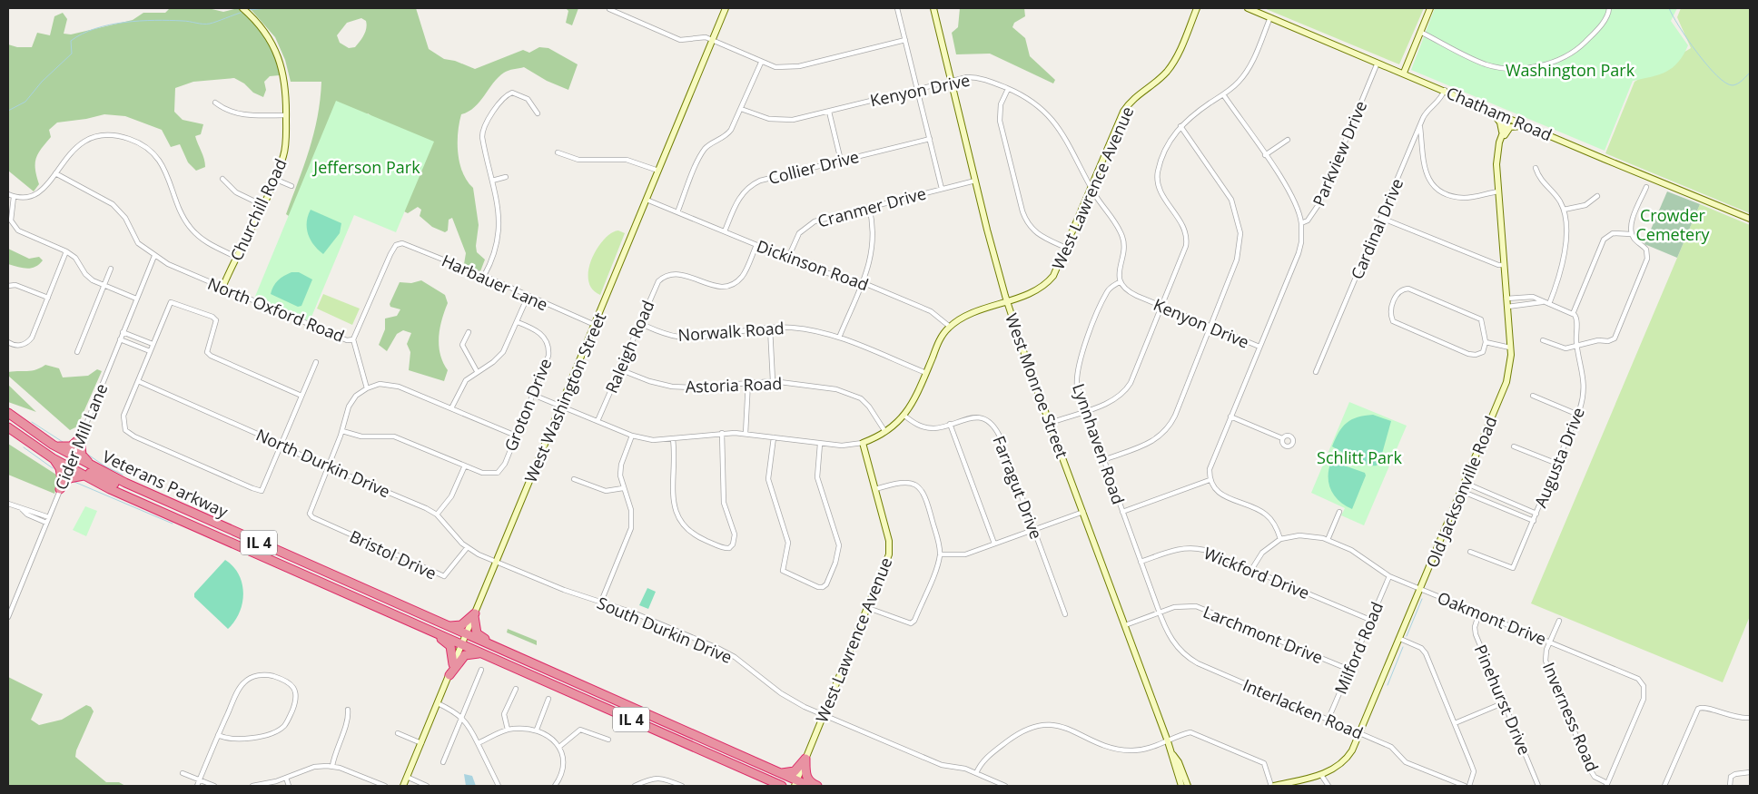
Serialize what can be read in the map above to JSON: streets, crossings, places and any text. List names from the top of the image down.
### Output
{
  "streets": {
    "highway": ["Veterans Parkway", "IL 4"],
    "street": [
      "Kenyon Drive",
      "Chatham Road",
      "Parkview Drive",
      "Collier Drive",
      "West Lawrence Avenue",
      "Cranmer Drive",
      "Churchill Road",
      "Cardinal Drive",
      "Dickinson Road",
      "Harbauer Lane",
      "North Oxford Road",
      "Norwalk Road",
      "Raleigh Road",
      "Astoria Road",
      "West Monroe Street",
      "West Washington Street",
      "Groton Drive",
      "Cider Mill Lane",
      "Lynnhaven Road",
      "Augusta Drive",
      "North Durkin Drive",
      "Farragut Drive",
      "Old Jacksonville Road",
      "Bristol Drive",
      "Wickford Drive",
      "Oakmont Drive",
      "South Durkin Drive",
      "Larchmont Drive",
      "Milford Road",
      "Pinehurst Drive",
      "Interlacken Road",
      "Inverness Road"
    ]
  },
  "crossings": [
    ["Kenyon Drive", "Parkview Drive"],
    ["Kenyon Drive", "West Lawrence Avenue"],
    ["Kenyon Drive", "West Monroe Street"],
    ["Kenyon Drive", "Lynnhaven Road"],
    ["Chatham Road", "Parkview Drive"],
    ["Chatham Road", "Cardinal Drive"],
    ["Chatham Road", "Old Jacksonville Road"],
    ["Collier Drive", "Dickinson Road"],
    ["West Lawrence Avenue", "Dickinson Road"],
    ["West Lawrence Avenue", "Norwalk Road"],
    ["West Lawrence Avenue", "Astoria Road"],
    ["West Lawrence Avenue", "West Monroe Street"],
    ["West Lawrence Avenue", "Farragut Drive"],
    ["West Lawrence Avenue", "IL 4"],
    ["West Lawrence Avenue", "South Durkin Drive"],
    ["Cranmer Drive", "Dickinson Road"],
    ["Cranmer Drive", "West Monroe Street"],
    ["Churchill Road", "North Oxford Road"],
    ["Cardinal Drive", "Old Jacksonville Road"],
    ["Dickinson Road", "Raleigh Road"],
    ["Dickinson Road", "West Washington Street"],
    ["Harbauer Lane", "North Oxford Road"],
    ["Harbauer Lane", "West Washington Street"],
    ["North Oxford Road", "Cider Mill Lane"],
    ["Norwalk Road", "Raleigh Road"],
    ["Raleigh Road", "Astoria Road"],
    ["West Monroe Street", "Larchmont Drive"],
    ["West Washington Street", "North Durkin Drive"],
    ["West Washington Street", "Veterans Parkway"],
    ["West Washington Street", "IL 4"],
    ["West Washington Street", "South Durkin Drive"],
    ["Cider Mill Lane", "Veterans Parkway"],
    ["Lynnhaven Road", "Wickford Drive"],
    ["Lynnhaven Road", "Larchmont Drive"],
    ["Lynnhaven Road", "Interlacken Road"],
    ["North Durkin Drive", "Bristol Drive"],
    ["North Durkin Drive", "South Durkin Drive"],
    ["Veterans Parkway", "IL 4"],
    ["Old Jacksonville Road", "Oakmont Drive"],
    ["Old Jacksonville Road", "Interlacken Road"],
    ["Wickford Drive", "Oakmont Drive"],
    ["Wickford Drive", "Milford Road"],
    ["Oakmont Drive", "Milford Road"],
    ["Oakmont Drive", "Pinehurst Drive"],
    ["Oakmont Drive", "Inverness Road"],
    ["Larchmont Drive", "Milford Road"],
    ["Larchmont Drive", "Interlacken Road"],
    ["Milford Road", "Interlacken Road"]
  ],
  "parks": [
    "Washington Park",
    "Jefferson Park",
    "Crowder Cemetery",
    "Schlitt Park"
  ]
}
